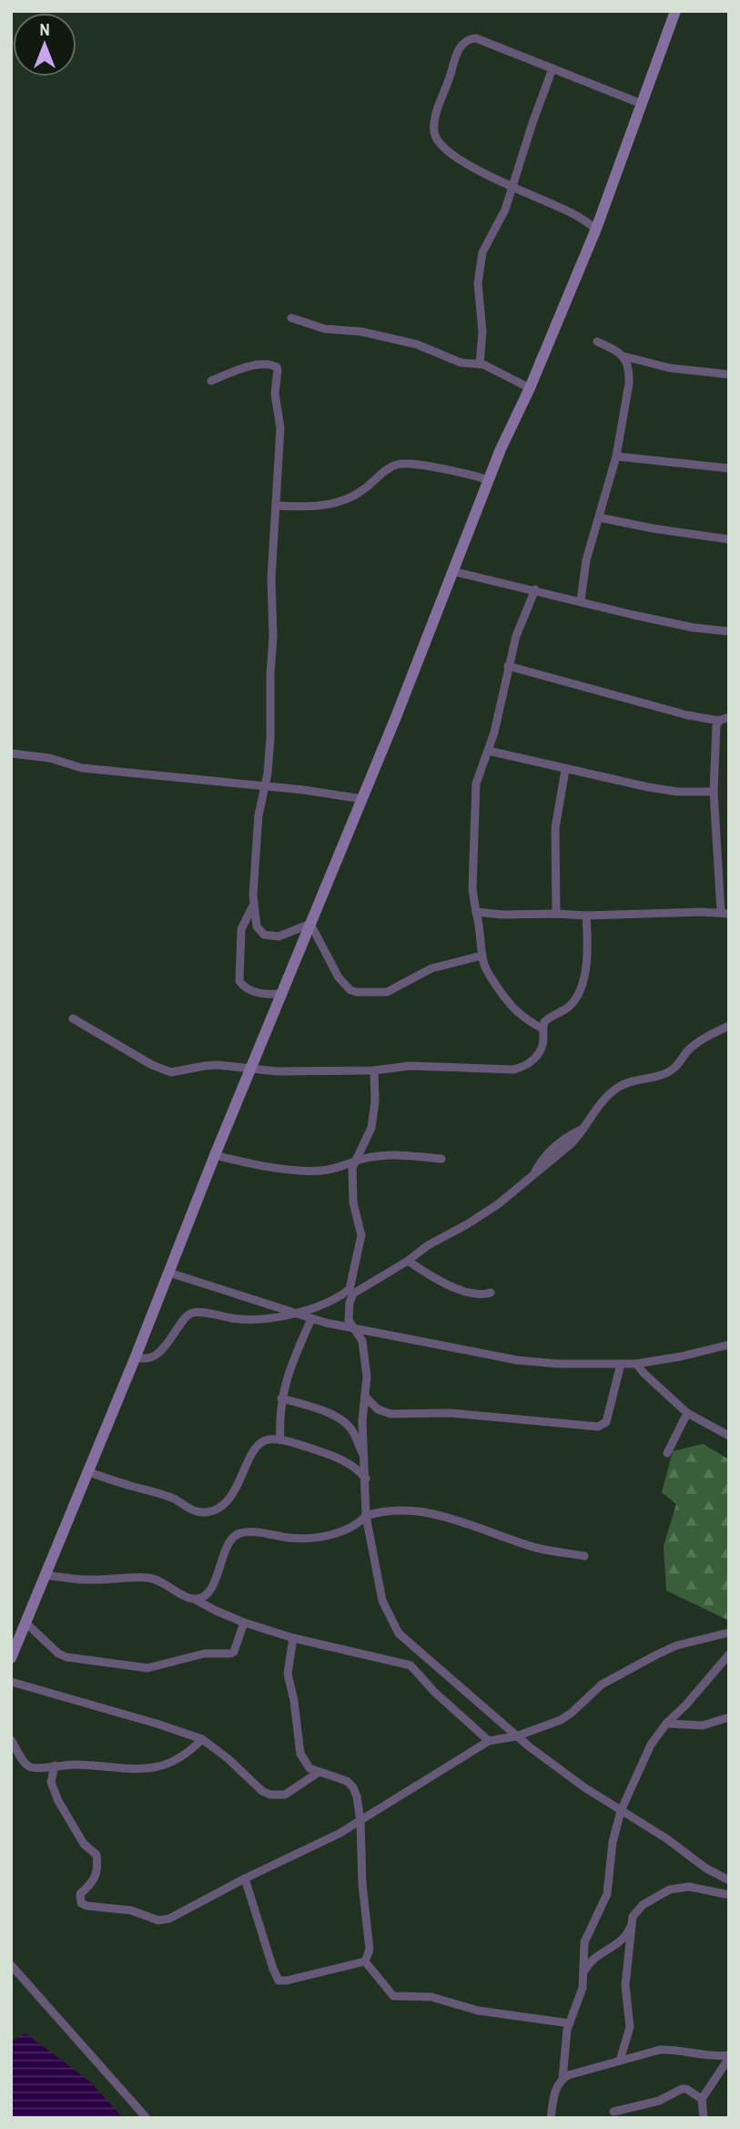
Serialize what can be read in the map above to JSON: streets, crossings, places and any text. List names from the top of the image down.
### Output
{
  "north": "top"
}
